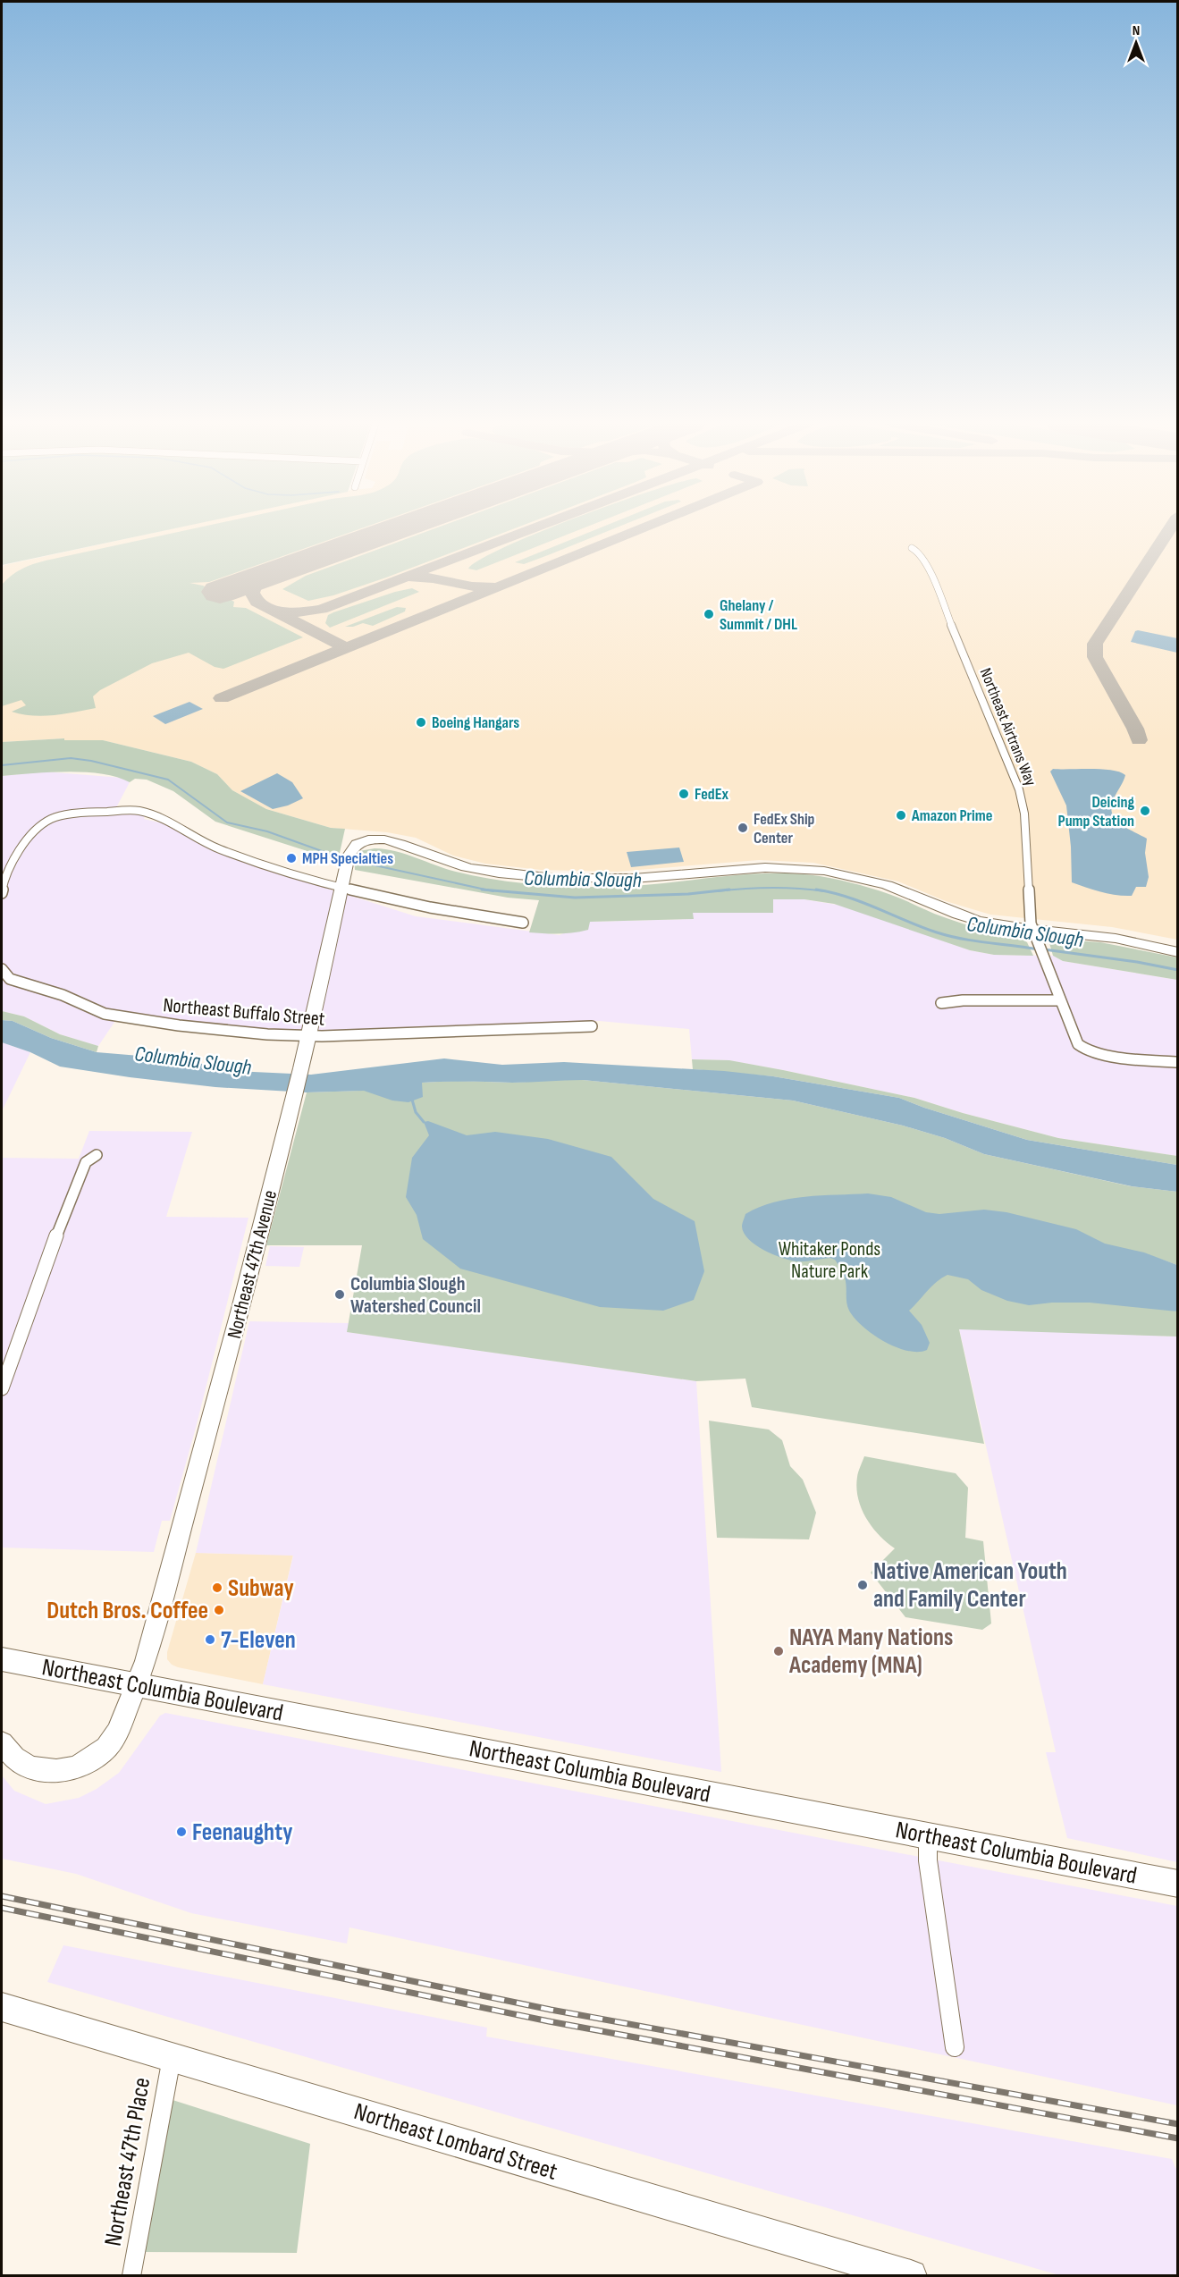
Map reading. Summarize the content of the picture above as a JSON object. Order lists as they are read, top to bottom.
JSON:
{
  "streets": {
    "main road": ["Northeast Columbia Boulevard", "Northeast Lombard Street"],
    "street": [
      "Northeast Airtrans Way",
      "Northeast Buffalo Street",
      "Northeast 47th Avenue",
      "Northeast 47th Place"
    ]
  },
  "crossings": [
    ["Northeast Airtrans Way", "Northeast 47th Avenue"],
    ["Northeast Buffalo Street", "Northeast 47th Avenue"],
    ["Northeast 47th Avenue", "Northeast Columbia Boulevard"],
    ["Northeast Lombard Street", "Northeast 47th Place"]
  ],
  "water": ["Columbia Slough"],
  "parks": ["Whitaker Ponds Nature Park"],
  "places": [
    "Ghelany / Summit / DHL",
    "Boeing Hangars",
    "FedEx",
    "Deicing Pump Station",
    "Amazon Prime",
    "FedEx Ship Center",
    "MPH Specialties",
    "Columbia Slough Watershed Council",
    "Native American Youth and Family Center",
    "Subway",
    "Dutch Bros. Coffee",
    "7-Eleven",
    "NAYA Many Nations Academy (MNA)",
    "Feenaughty"
  ],
  "north": "top"
}
